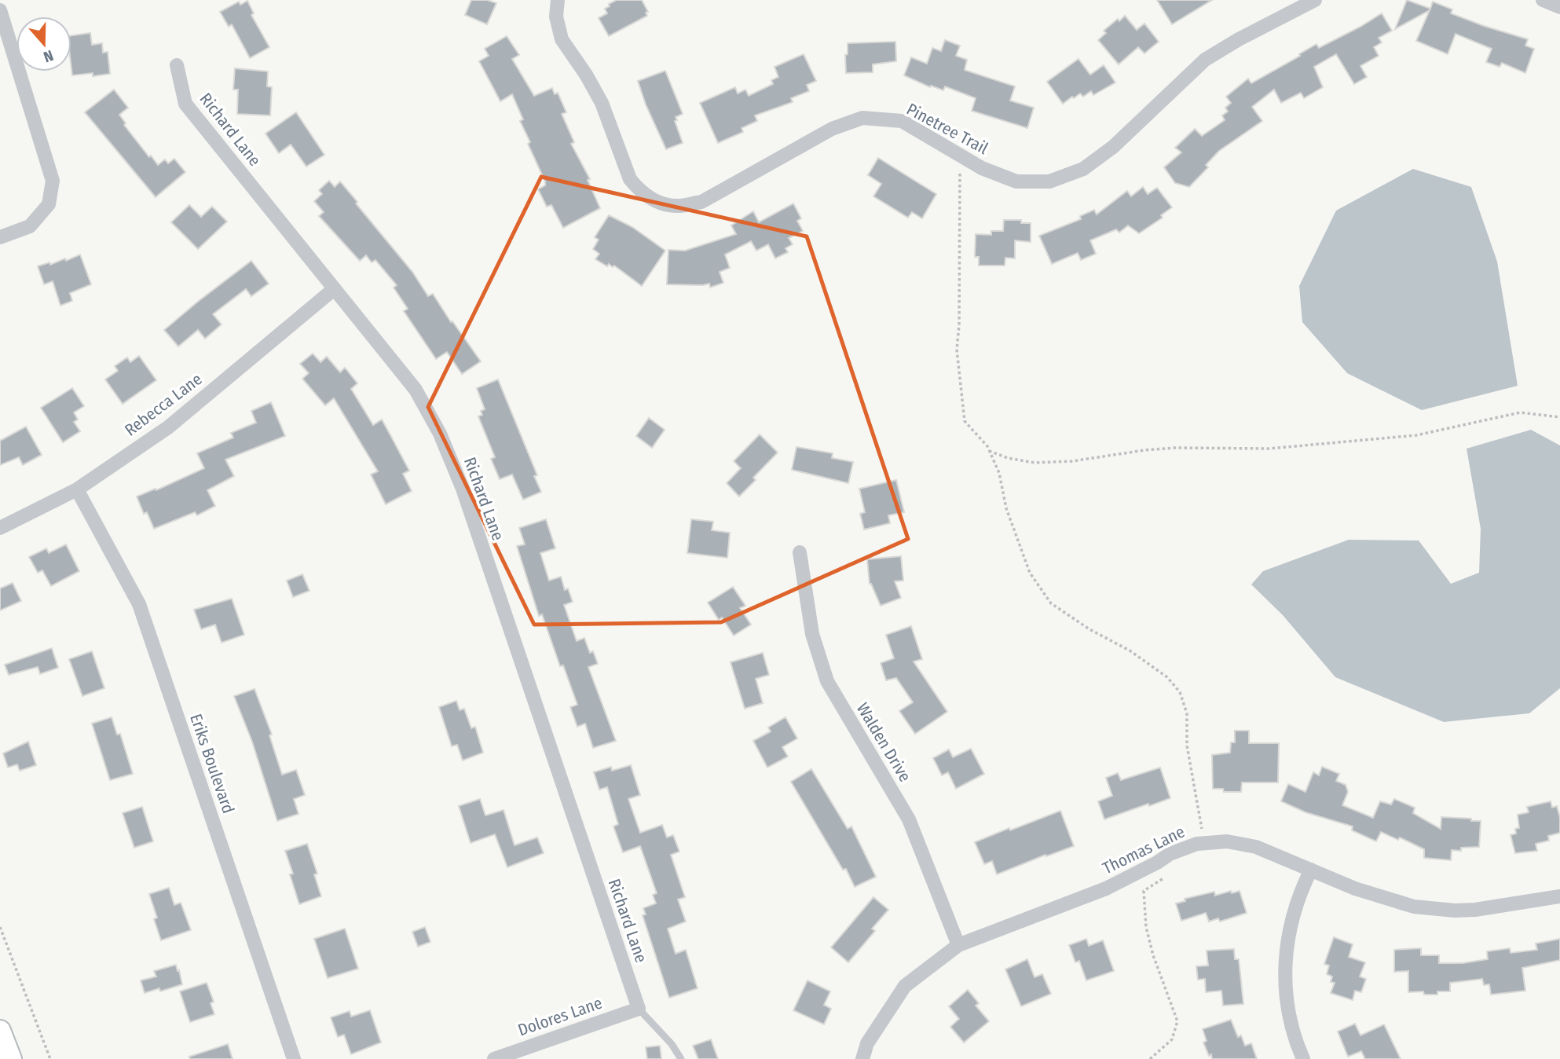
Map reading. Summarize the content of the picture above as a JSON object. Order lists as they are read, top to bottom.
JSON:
{
  "streets": {
    "street": [
      "Pinetree Trail",
      "Richard Lane",
      "Rebecca Lane",
      "Walden Drive",
      "Eriks Boulevard",
      "Thomas Lane",
      "Dolores Lane"
    ]
  },
  "crossings": [
    ["Richard Lane", "Rebecca Lane"],
    ["Richard Lane", "Dolores Lane"],
    ["Rebecca Lane", "Eriks Boulevard"],
    ["Walden Drive", "Thomas Lane"]
  ],
  "north": "bottom"
}
